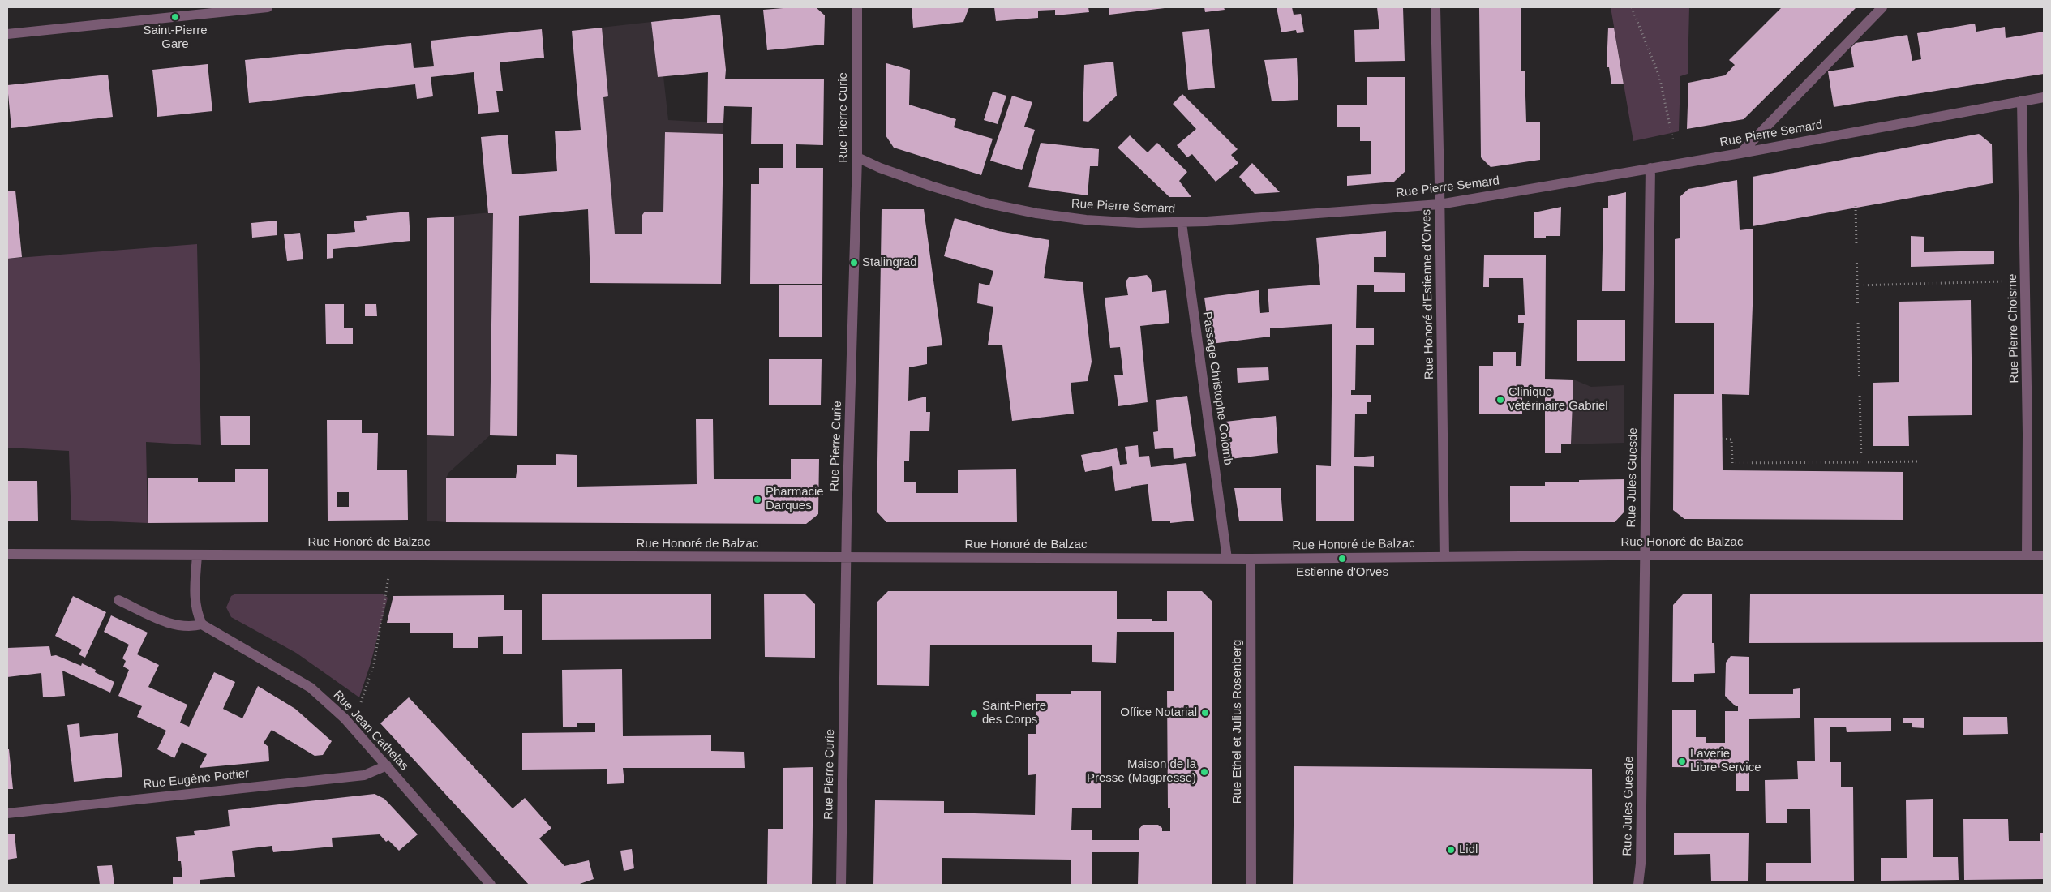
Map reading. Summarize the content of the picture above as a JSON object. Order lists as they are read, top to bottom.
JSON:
{
  "streets": {
    "street": [
      "Rue Pierre Curie",
      "Rue Pierre Semard",
      "Rue Honoré d'Estienne d'Orves",
      "Rue Pierre Choisme",
      "Passage Christophe Colomb",
      "Rue Jules Guesde",
      "Rue Honoré de Balzac",
      "Rue Ethel et Julius Rosenberg",
      "Rue Jean Cathelas",
      "Rue Eugène Pottier"
    ]
  },
  "crossings": [
    ["Rue Pierre Curie", "Rue Pierre Semard"],
    ["Rue Pierre Curie", "Rue Honoré de Balzac"],
    ["Rue Pierre Semard", "Rue Honoré d'Estienne d'Orves"],
    ["Rue Pierre Semard", "Rue Pierre Choisme"],
    ["Rue Pierre Semard", "Passage Christophe Colomb"],
    ["Rue Pierre Semard", "Rue Jules Guesde"],
    ["Rue Honoré d'Estienne d'Orves", "Rue Honoré de Balzac"],
    ["Rue Pierre Choisme", "Rue Honoré de Balzac"],
    ["Passage Christophe Colomb", "Rue Honoré de Balzac"],
    ["Rue Jules Guesde", "Rue Honoré de Balzac"],
    ["Rue Honoré de Balzac", "Rue Ethel et Julius Rosenberg"],
    ["Rue Jean Cathelas", "Rue Eugène Pottier"]
  ],
  "places": [
    "Saint-Pierre Gare",
    "Stalingrad",
    "Clinique vétérinaire Gabriel",
    "Pharmacie Darques",
    "Estienne d'Orves",
    "Office Notarial",
    "Saint-Pierre des Corps",
    "Laverie Libre Service",
    "Maison de la Presse (Magpresse)",
    "Lidl"
  ]
}
